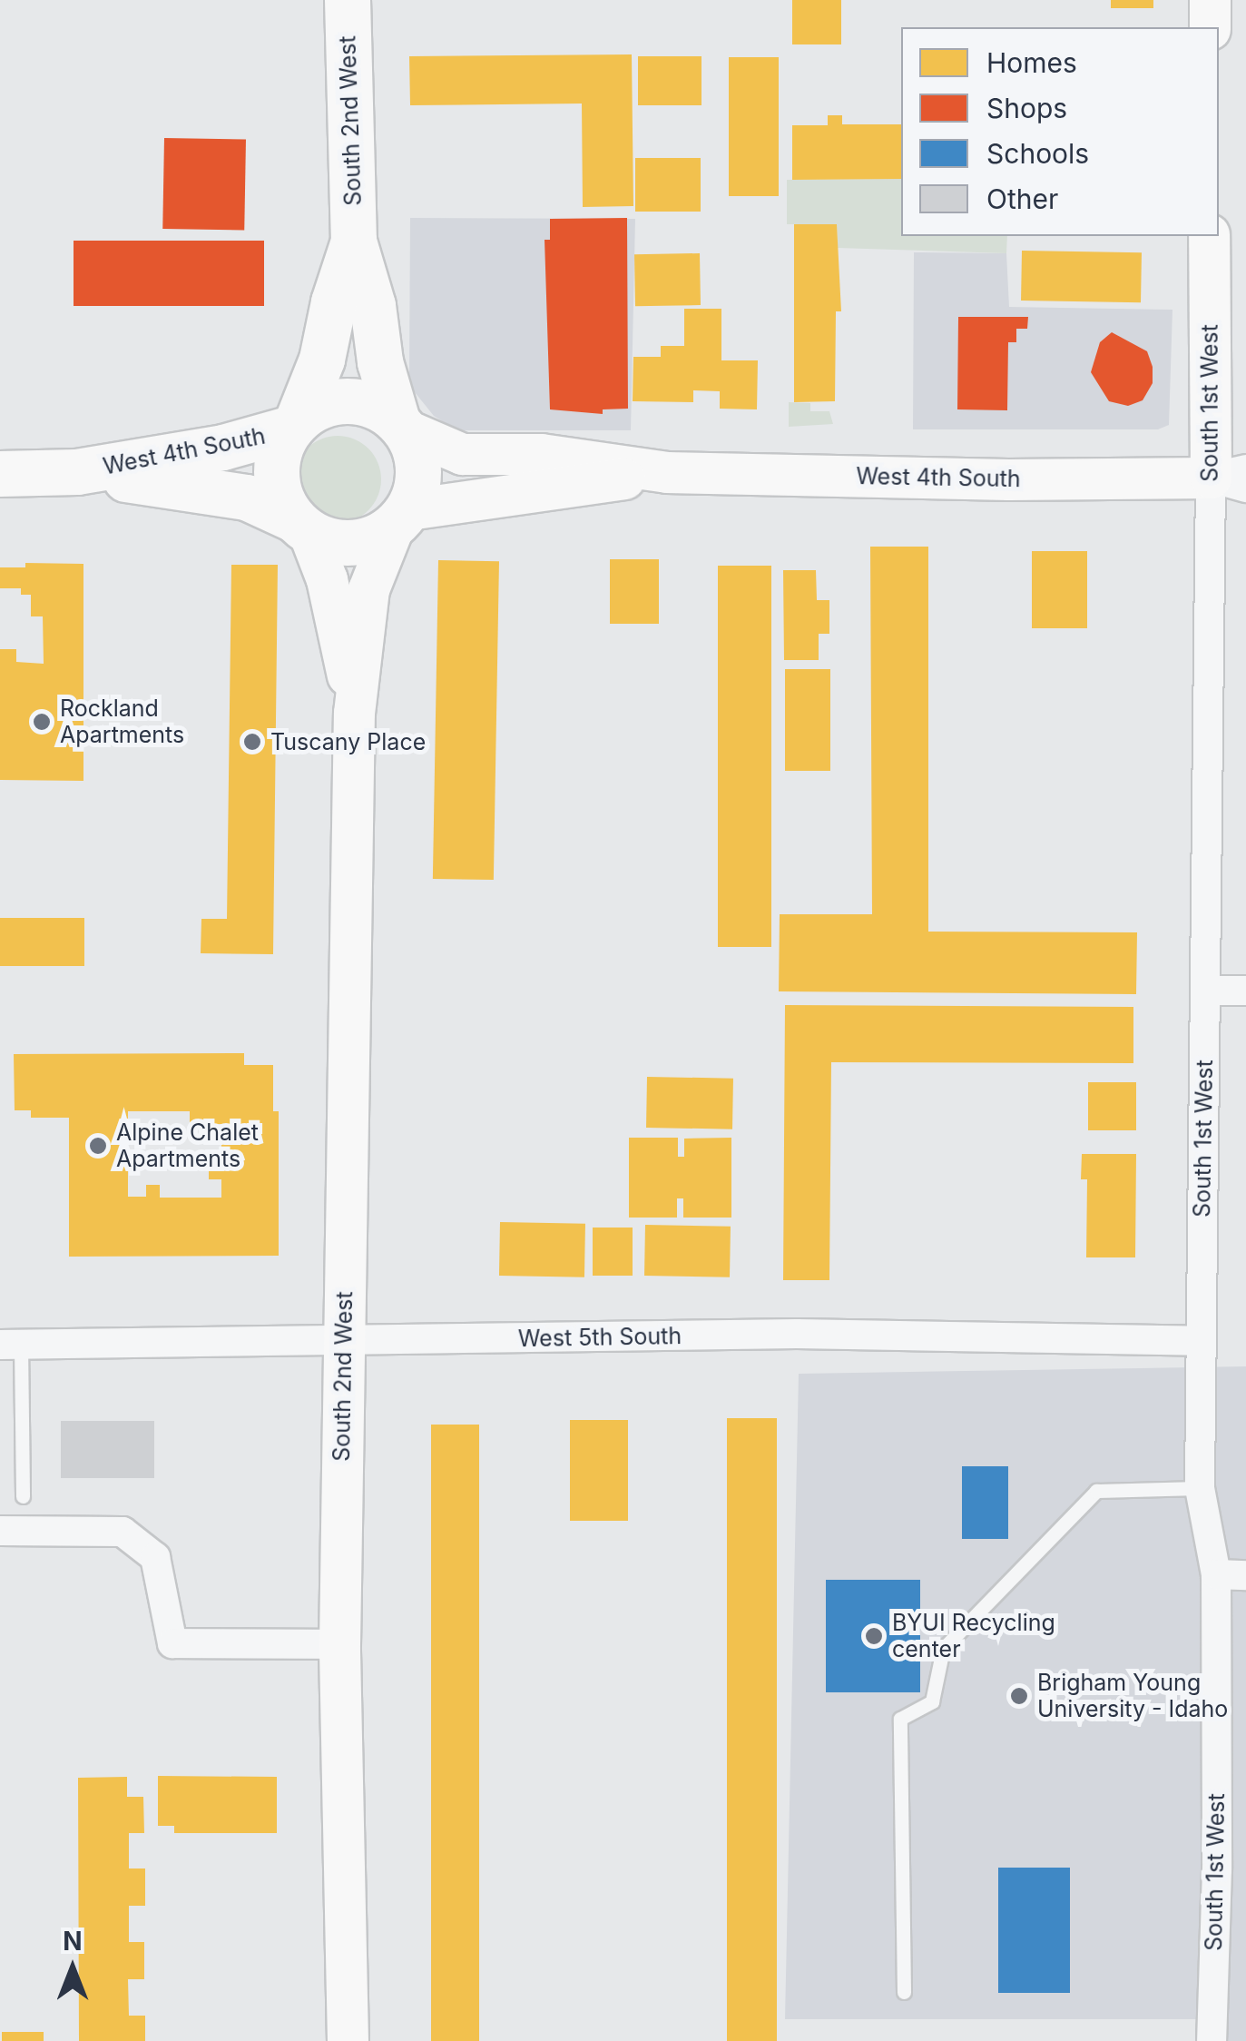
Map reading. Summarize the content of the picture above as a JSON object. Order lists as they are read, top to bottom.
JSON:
{
  "streets": {
    "main road": ["South 2nd West", "South 1st West", "West 4th South"],
    "street": ["West 5th South"]
  },
  "crossings": [
    ["South 2nd West", "West 4th South"],
    ["South 2nd West", "West 5th South"],
    ["South 1st West", "West 4th South"],
    ["South 1st West", "West 5th South"]
  ],
  "places": [
    "Rockland Apartments",
    "Tuscany Place",
    "Alpine Chalet Apartments",
    "BYUI Recycling center",
    "Brigham Young University - Idaho"
  ],
  "legend": [
    "Homes",
    "Shops",
    "Schools",
    "Other"
  ],
  "north": "top"
}
